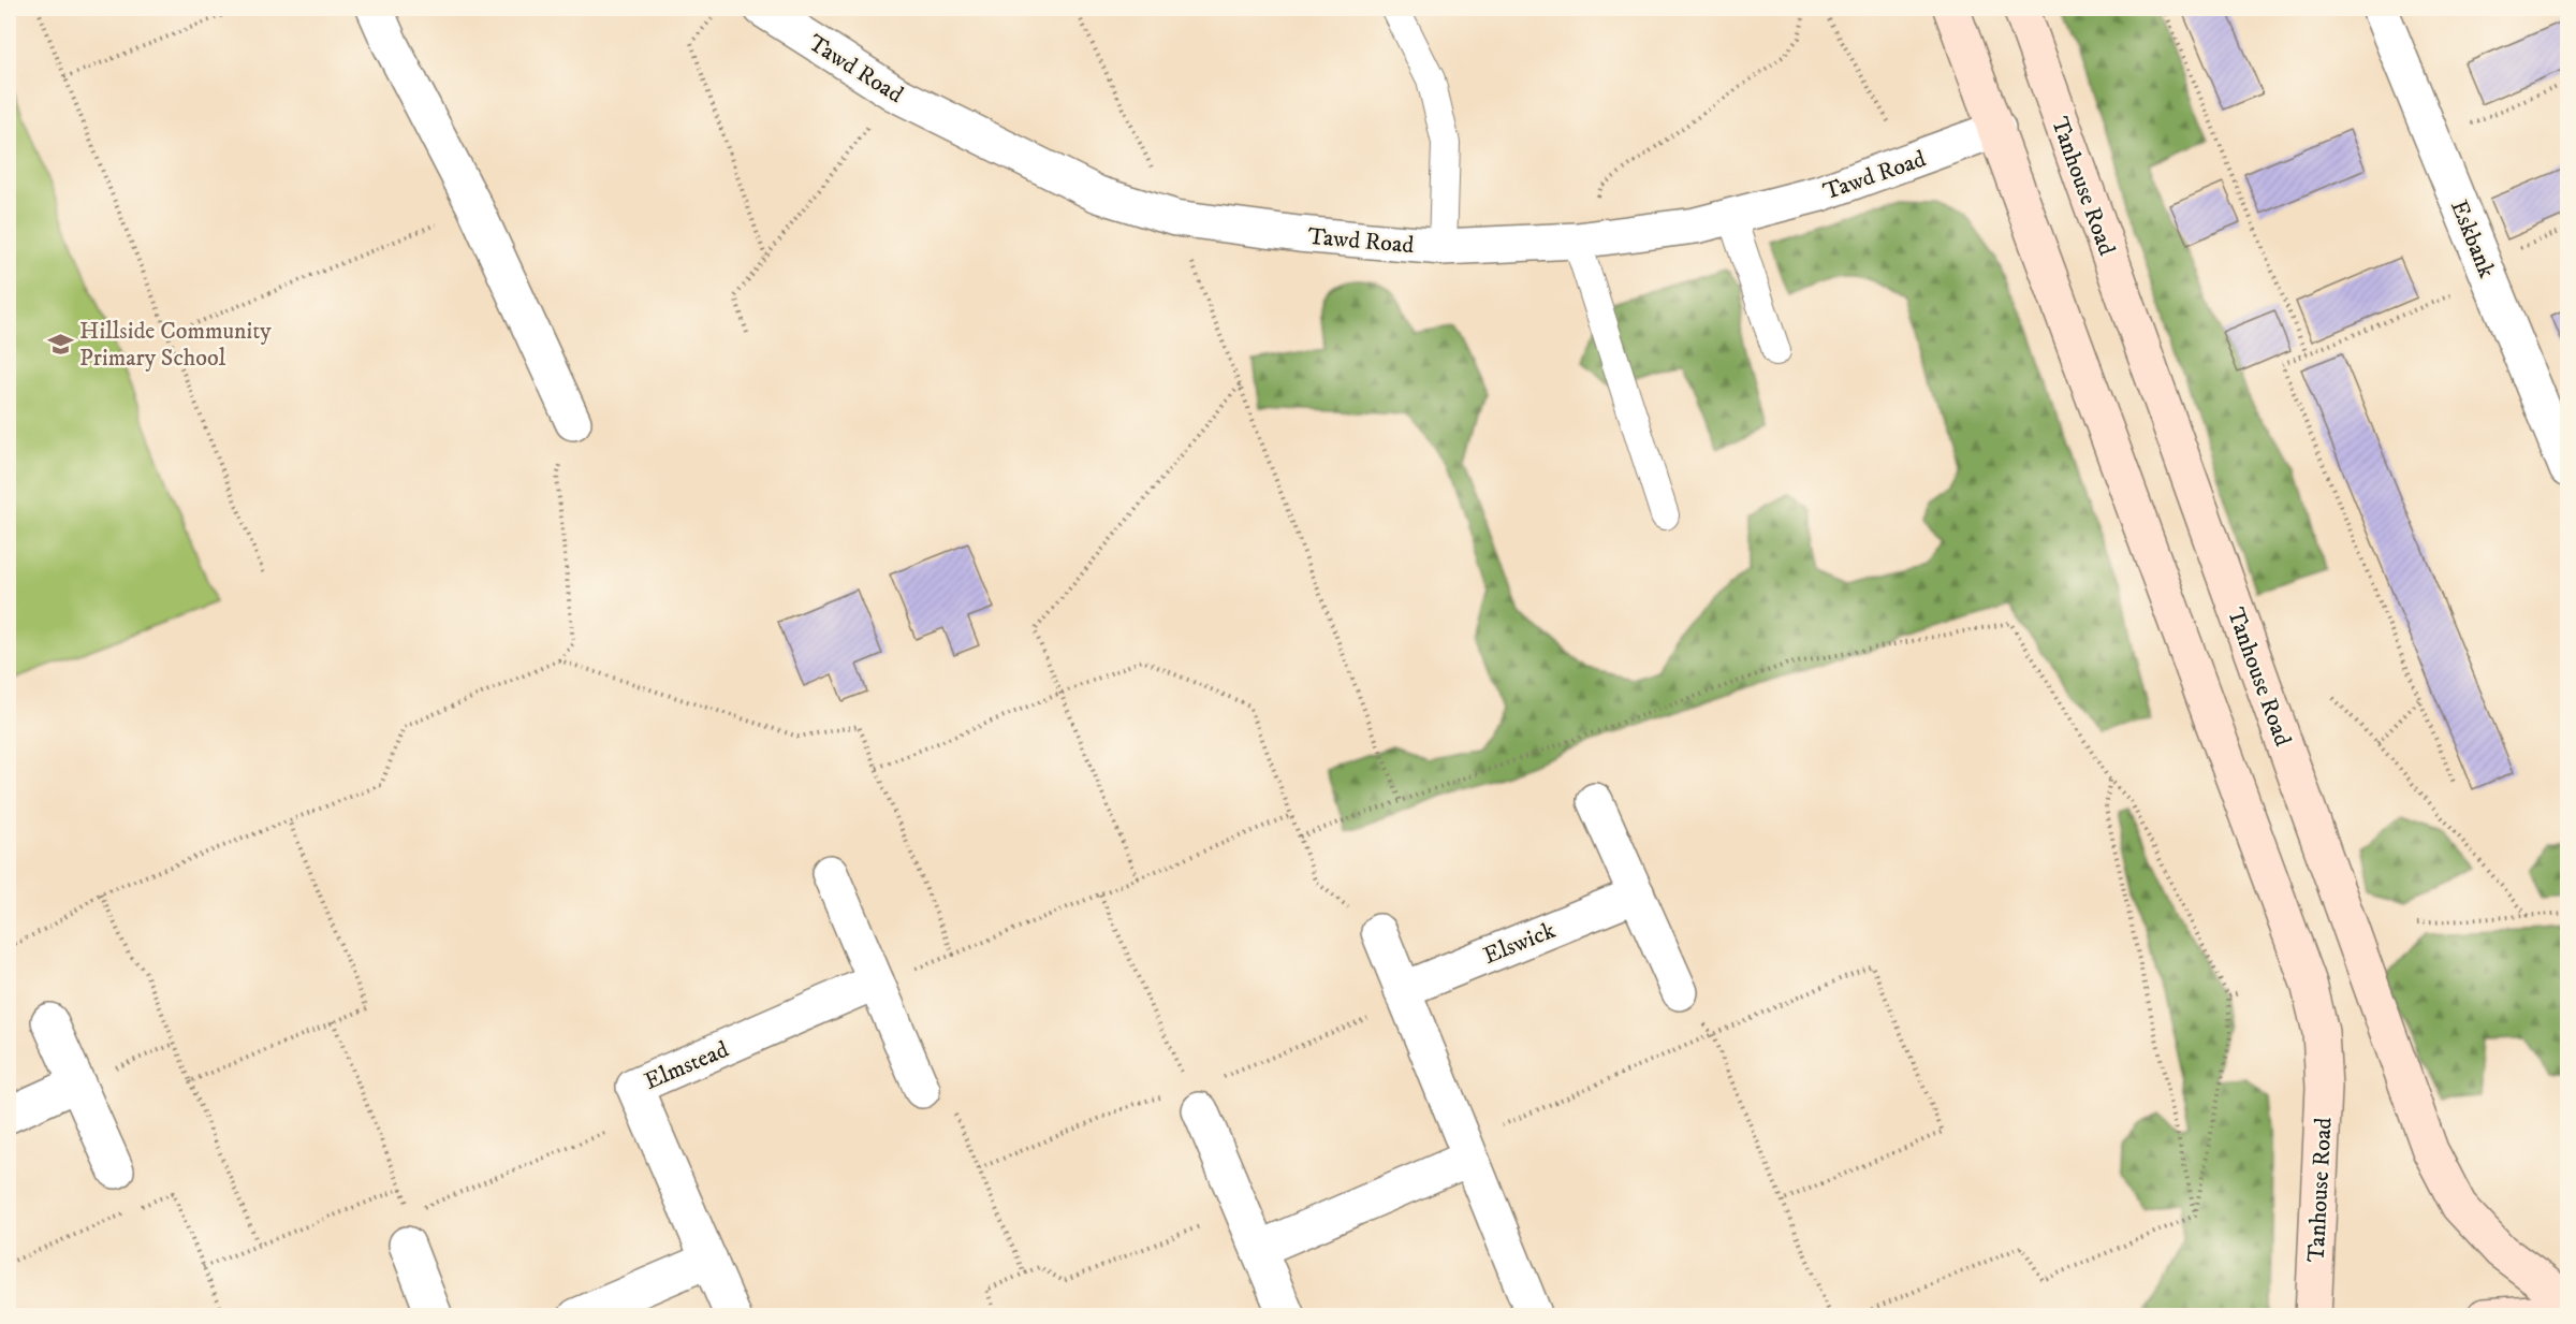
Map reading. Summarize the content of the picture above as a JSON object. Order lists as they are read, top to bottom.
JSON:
{
  "streets": {
    "street": [
      "Tawd Road",
      "Tanhouse Road",
      "Eskbank",
      "Elswick",
      "Elmstead"
    ]
  },
  "crossings": [
    ["Tawd Road", "Tanhouse Road"]
  ],
  "places": {
    "school or university": ["Hillside Community Primary School"]
  }
}
